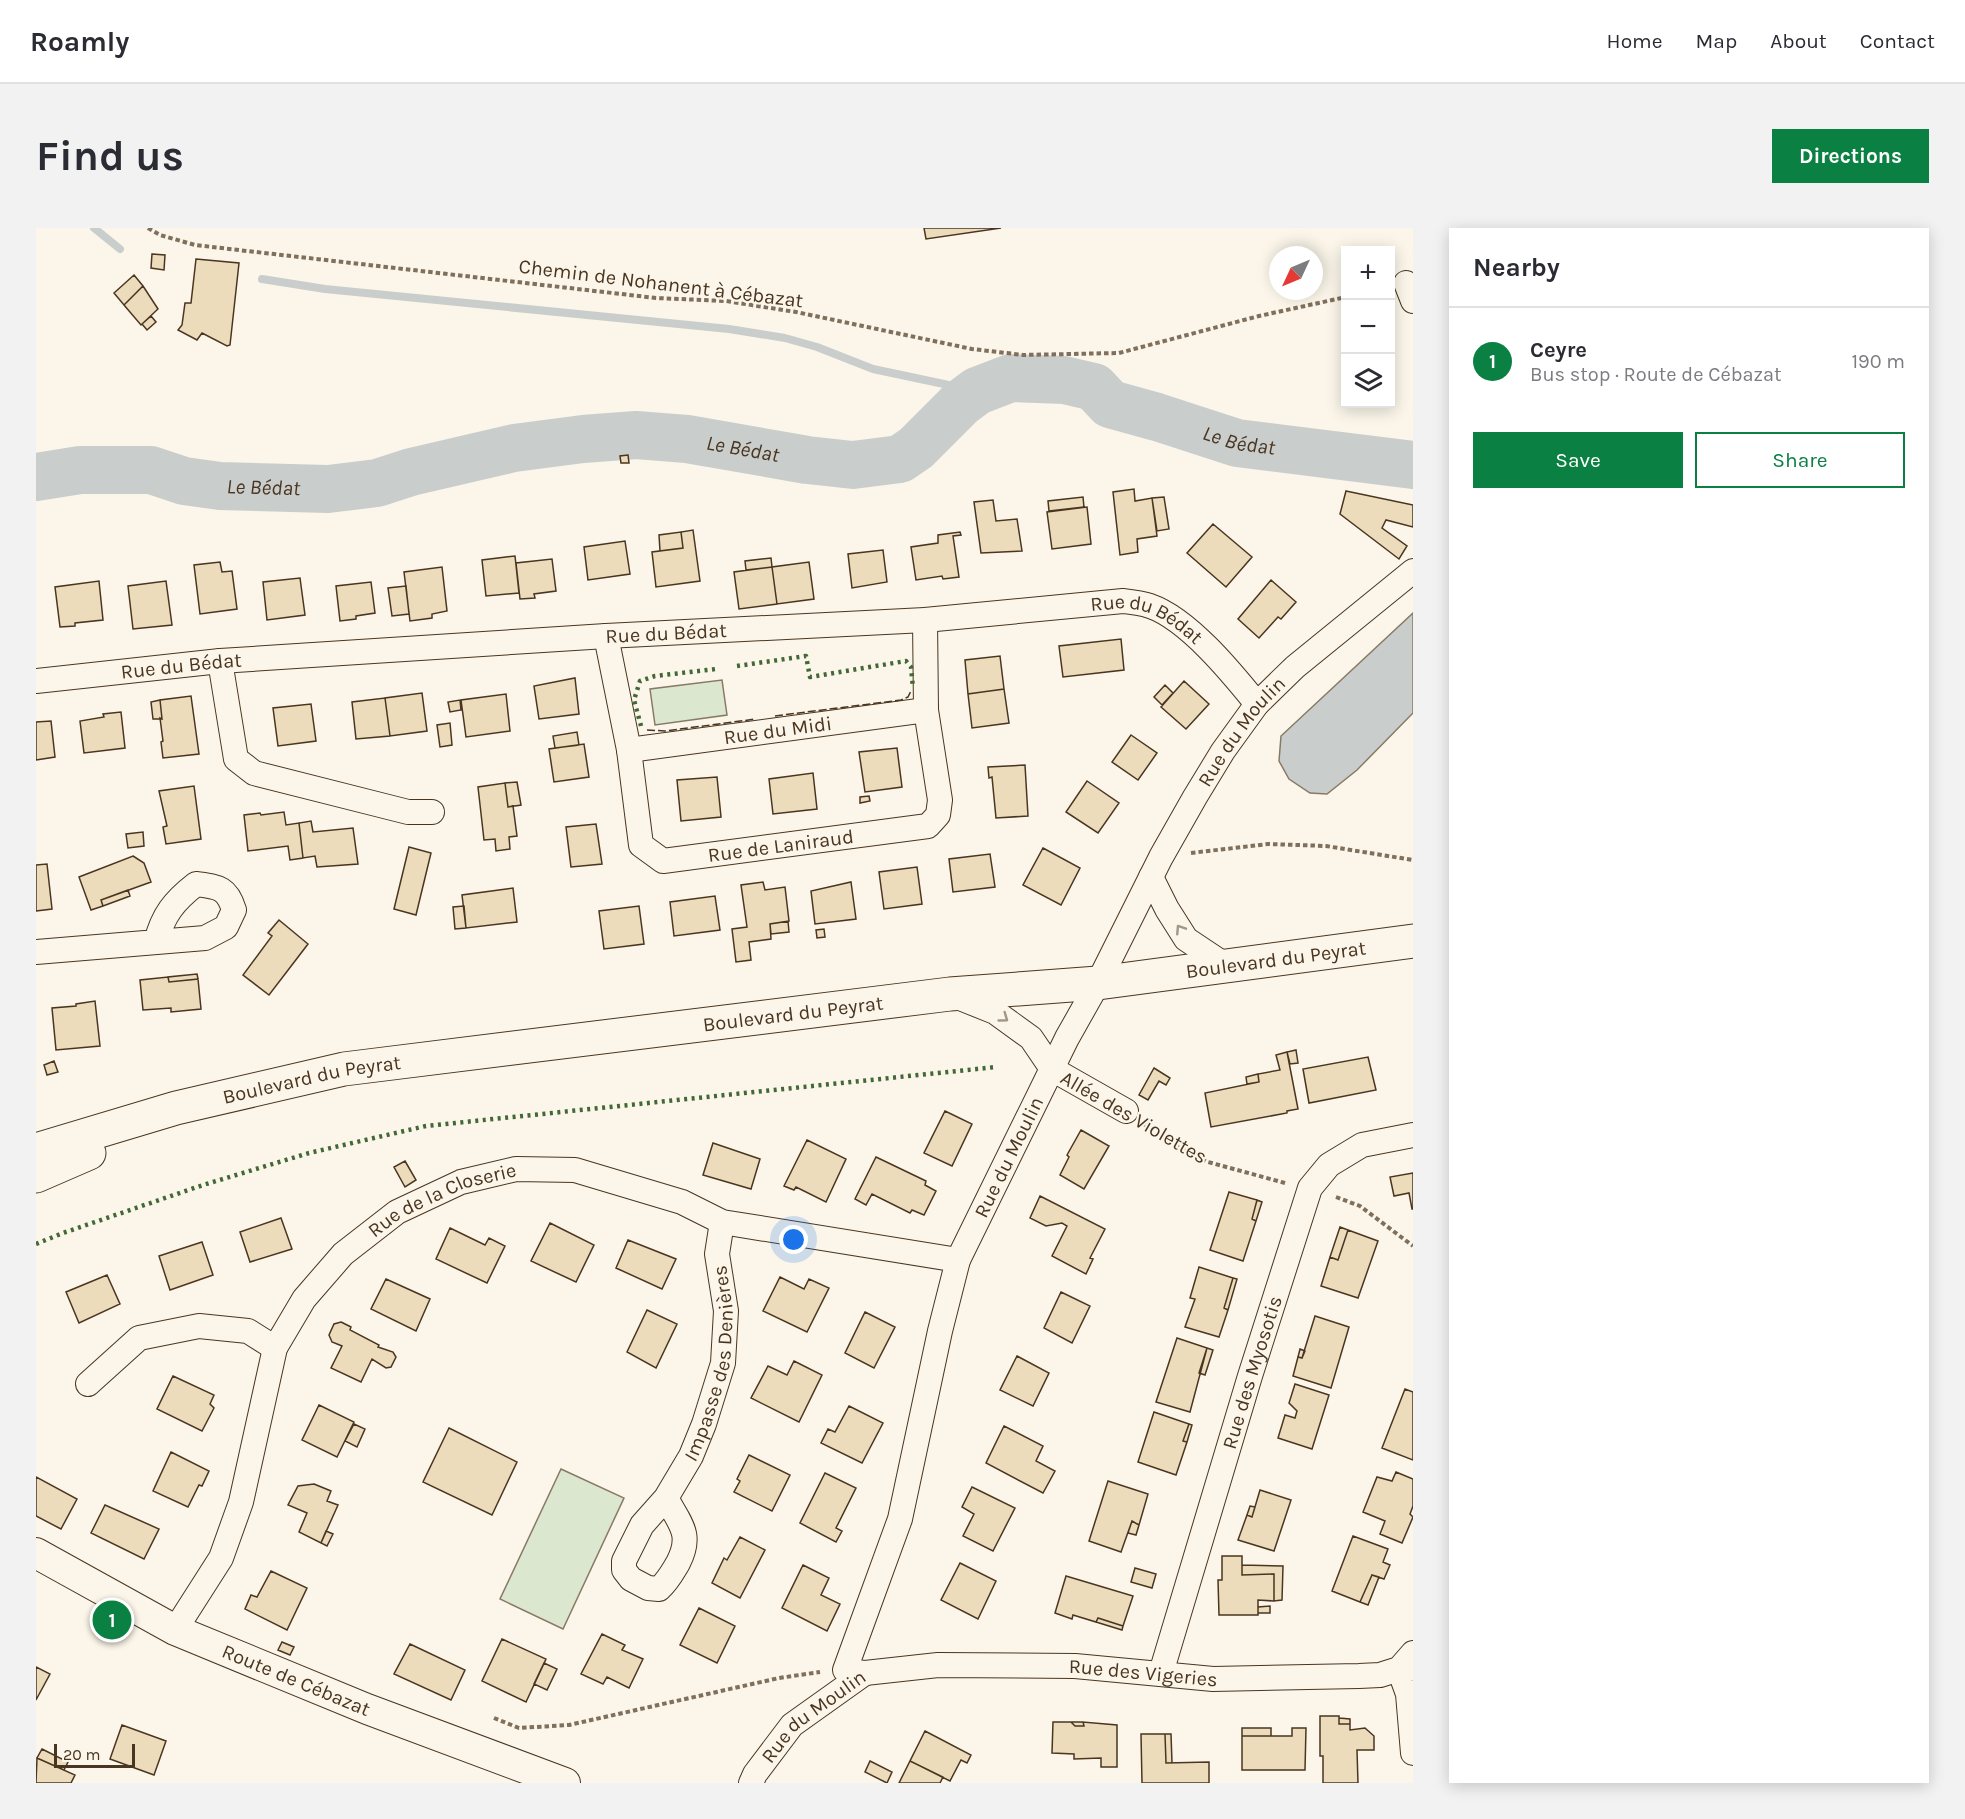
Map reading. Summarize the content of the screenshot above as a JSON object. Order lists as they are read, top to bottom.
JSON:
{
  "streets": {
    "main road": ["Boulevard du Peyrat"],
    "street": [
      "Rue du Bédat",
      "Rue du Midi",
      "Rue du Moulin",
      "Rue de Laniraud",
      "Allée des Violettes",
      "Rue de la Closerie",
      "Impasse des Denières",
      "Rue des Myosotis",
      "Rue des Vigeries",
      "Route de Cébazat"
    ],
    "path": ["Chemin de Nohanent à Cébazat"]
  },
  "crossings": [
    ["Rue du Bédat", "Rue du Moulin"],
    ["Rue du Bédat", "Rue de Laniraud"],
    ["Rue du Midi", "Rue de Laniraud"],
    ["Rue du Moulin", "Boulevard du Peyrat"],
    ["Rue du Moulin", "Allée des Violettes"],
    ["Rue du Moulin", "Rue de la Closerie"],
    ["Rue du Moulin", "Rue des Vigeries"],
    ["Allée des Violettes", "Rue des Myosotis"],
    ["Rue de la Closerie", "Impasse des Denières"],
    ["Rue de la Closerie", "Route de Cébazat"],
    ["Rue des Myosotis", "Rue des Vigeries"]
  ],
  "water": ["Le Bédat"],
  "scale_bar": "20 m",
  "north": "bottom left",
  "page": {
    "header": "Roamly",
    "nav": [
      "Home",
      "Map",
      "About",
      "Contact"
    ],
    "buttons": [
      "Directions",
      ["Save", "Share"]
    ],
    "title": "Find us",
    "heading": "Nearby",
    "map_buttons": ["+", "−"],
    "list": [
      {
        "mark": "1",
        "name": "Ceyre",
        "note": "Bus stop · Route de Cébazat",
        "value": "190 m"
      }
    ],
    "pins": "1",
    "scale": "20 m"
  }
}
